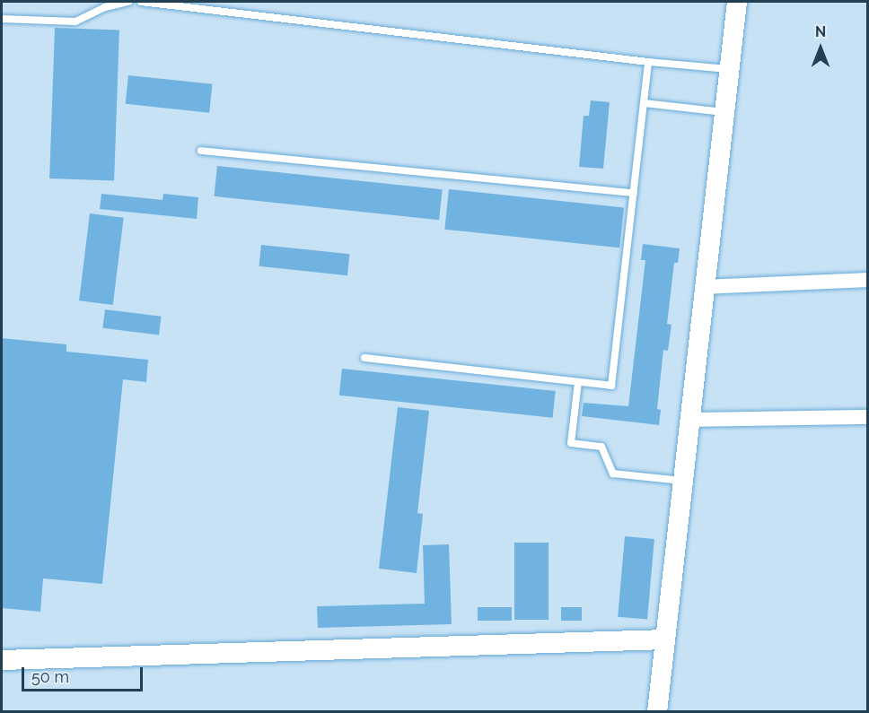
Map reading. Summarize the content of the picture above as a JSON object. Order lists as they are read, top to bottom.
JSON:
{
  "scale_bar": "50 m",
  "north": "top"
}
